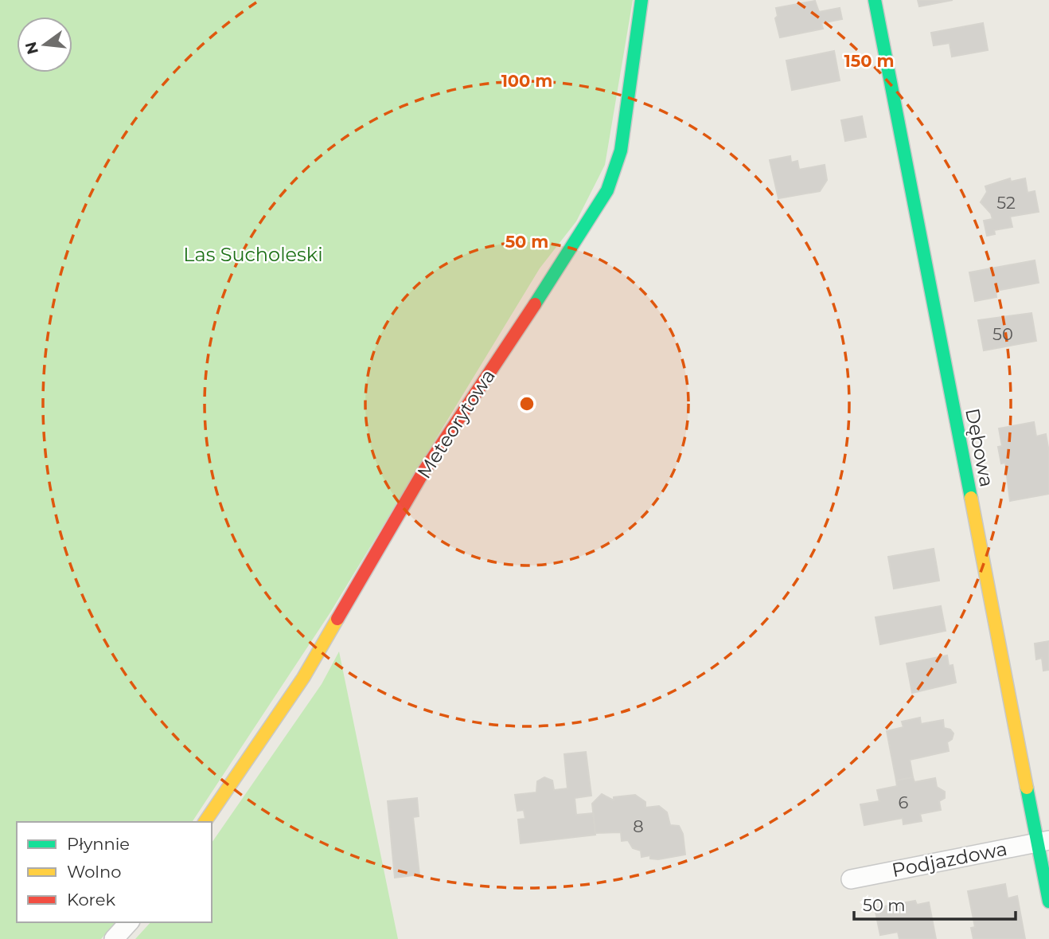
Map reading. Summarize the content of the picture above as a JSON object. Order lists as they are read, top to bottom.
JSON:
{
  "streets": {
    "street": ["Meteorytowa", "Dębowa", "Podjazdowa"]
  },
  "crossings": [
    ["Dębowa", "Podjazdowa"]
  ],
  "parks": ["Las Sucholeski"],
  "house_numbers": [
    "52",
    "50",
    "6",
    "8"
  ],
  "legend": ["Płynnie", "Wolno", "Korek"],
  "scale_bar": "50 m",
  "north": "left",
  "rings": ["150 m", "100 m", "50 m"]
}
